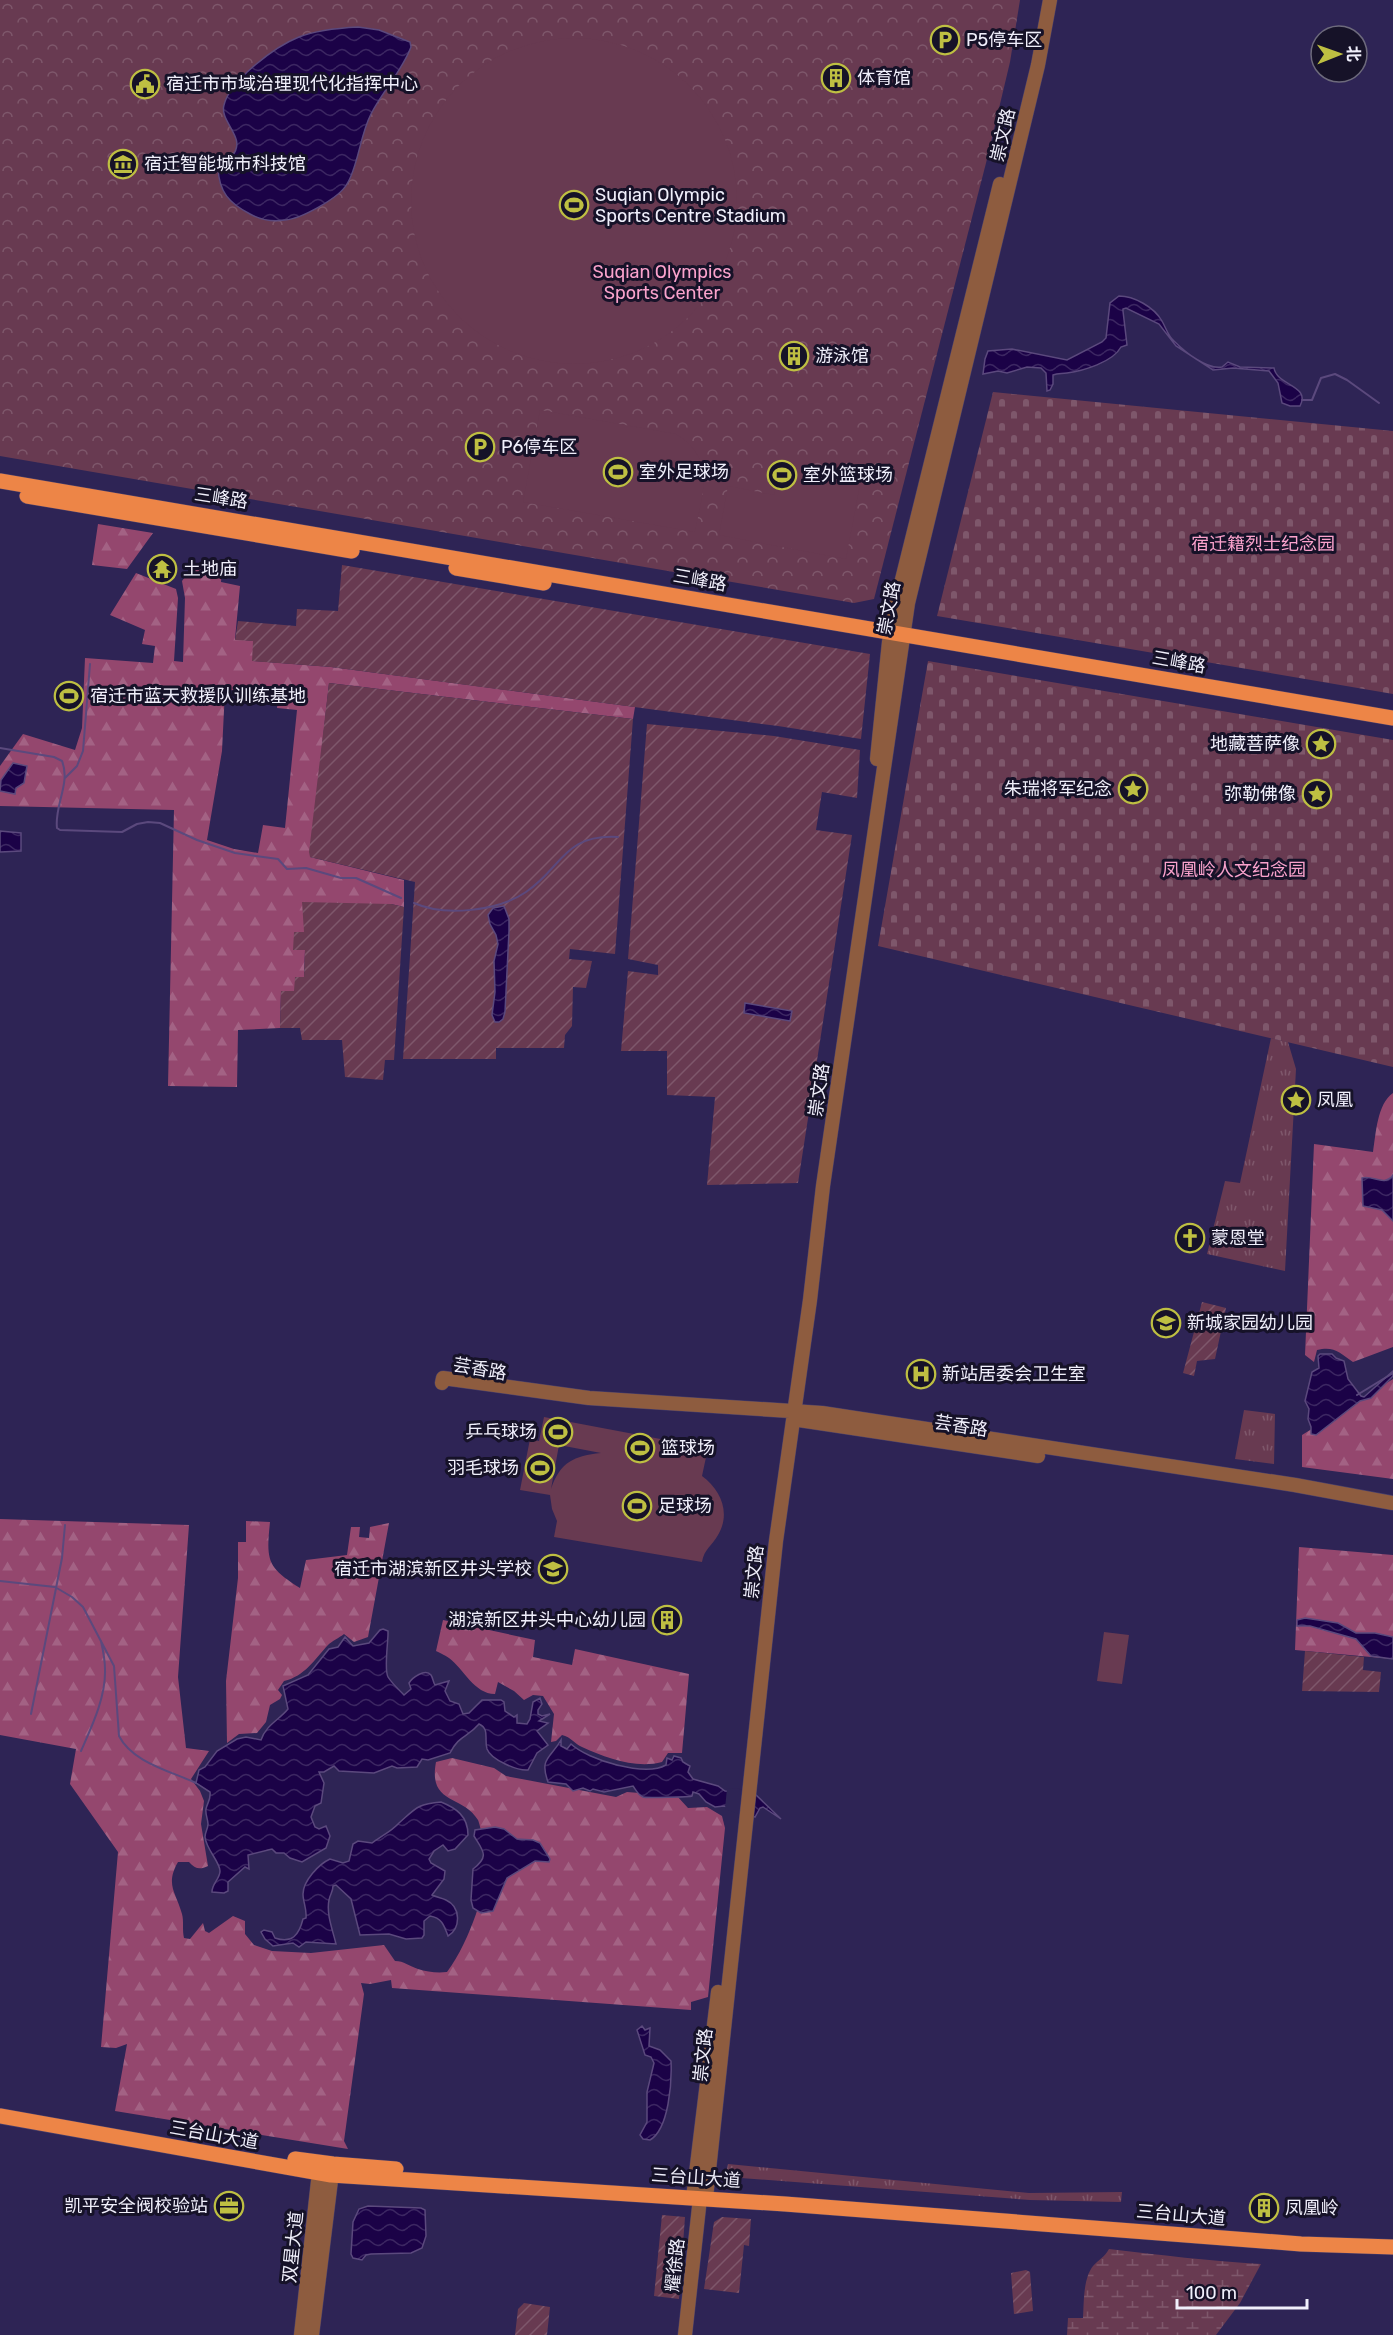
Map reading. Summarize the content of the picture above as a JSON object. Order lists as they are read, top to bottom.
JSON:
{
  "streets": {
    "main road": ["三峰路", "三台山大道"],
    "street": [
      "崇文路",
      "芸香路",
      "双星大道",
      "耀徐路"
    ]
  },
  "crossings": [
    ["崇文路", "三峰路"],
    ["崇文路", "芸香路"],
    ["崇文路", "三台山大道"],
    ["崇文路", "耀徐路"],
    ["三台山大道", "双星大道"],
    ["三台山大道", "耀徐路"]
  ],
  "parks": ["Suqian Olympics Sports Center", "宿迁籍烈士纪念园", "凤凰岭人文纪念园"],
  "places": {
    "parking": ["P5停车区", "P6停车区"],
    "building": [
      "体育馆",
      "游泳馆",
      "湖滨新区井头中心幼儿园",
      "凤凰岭"
    ],
    "public building": ["宿迁市市域治理现代化指挥中心"],
    "museum": ["宿迁智能城市科技馆"],
    "sports": [
      "Suqian Olympic Sports Centre Stadium",
      "室外足球场",
      "室外篮球场",
      "宿迁市蓝天救援队训练基地",
      "乒乓球场",
      "篮球场",
      "羽毛球场",
      "足球场"
    ],
    "temple": ["土地庙"],
    "place": [
      "地藏菩萨像",
      "朱瑞将军纪念",
      "弥勒佛像",
      "凤凰"
    ],
    "church": ["蒙恩堂"],
    "school or university": ["新城家园幼儿园", "宿迁市湖滨新区井头学校"],
    "hospital": ["新站居委会卫生室"],
    "office": ["凯平安全阀校验站"]
  },
  "scale_bar": "100 m",
  "north": "right"
}
